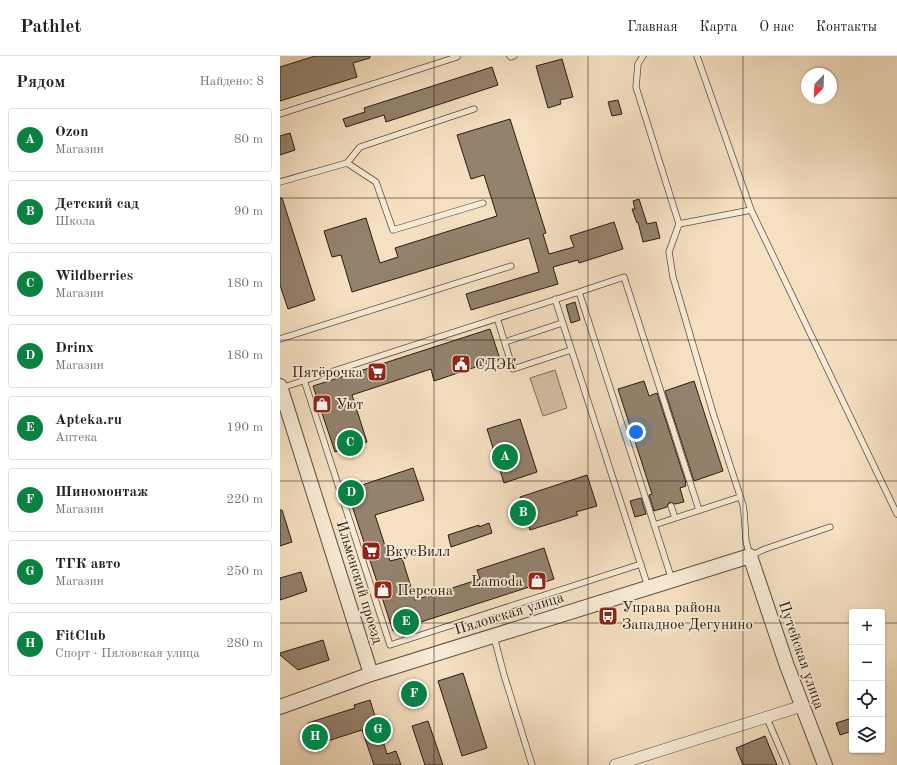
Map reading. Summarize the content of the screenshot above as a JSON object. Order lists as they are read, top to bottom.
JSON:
{
  "streets": {
    "street": ["Ильменский проезд", "Пяловская улица", "Путейская улица"]
  },
  "crossings": [
    ["Ильменский проезд", "Пяловская улица"],
    ["Пяловская улица", "Путейская улица"]
  ],
  "places": {
    "public building": ["СДЭК"],
    "supermarket": ["Пятёрочка", "ВкусВилл"],
    "shop": ["Уют", "Lamoda", "Персона"],
    "bus stop": ["Управа района Западное Дегунино"]
  },
  "north": "bottom left",
  "page": {
    "header": "Pathlet",
    "nav": [
      "Главная",
      "Карта",
      "О нас",
      "Контакты"
    ],
    "heading": ["Рядом", "Найдено: 8"],
    "list": [
      {
        "mark": "A",
        "name": "Ozon",
        "note": "Магазин",
        "value": "80 m"
      },
      {
        "mark": "B",
        "name": "Детский сад",
        "note": "Школа",
        "value": "90 m"
      },
      {
        "mark": "C",
        "name": "Wildberries",
        "note": "Магазин",
        "value": "180 m"
      },
      {
        "mark": "D",
        "name": "Drinx",
        "note": "Магазин",
        "value": "180 m"
      },
      {
        "mark": "E",
        "name": "Apteka.ru",
        "note": "Аптека",
        "value": "190 m"
      },
      {
        "mark": "F",
        "name": "Шиномонтаж",
        "note": "Магазин",
        "value": "220 m"
      },
      {
        "mark": "G",
        "name": "ТГК авто",
        "note": "Магазин",
        "value": "250 m"
      },
      {
        "mark": "H",
        "name": "FitClub",
        "note": "Спорт · Пяловская улица",
        "value": "280 m"
      }
    ],
    "pins": [
      "C",
      "A",
      "D",
      "B",
      "E",
      "F",
      "G",
      "H"
    ],
    "map_buttons": ["+", "−"]
  }
}
